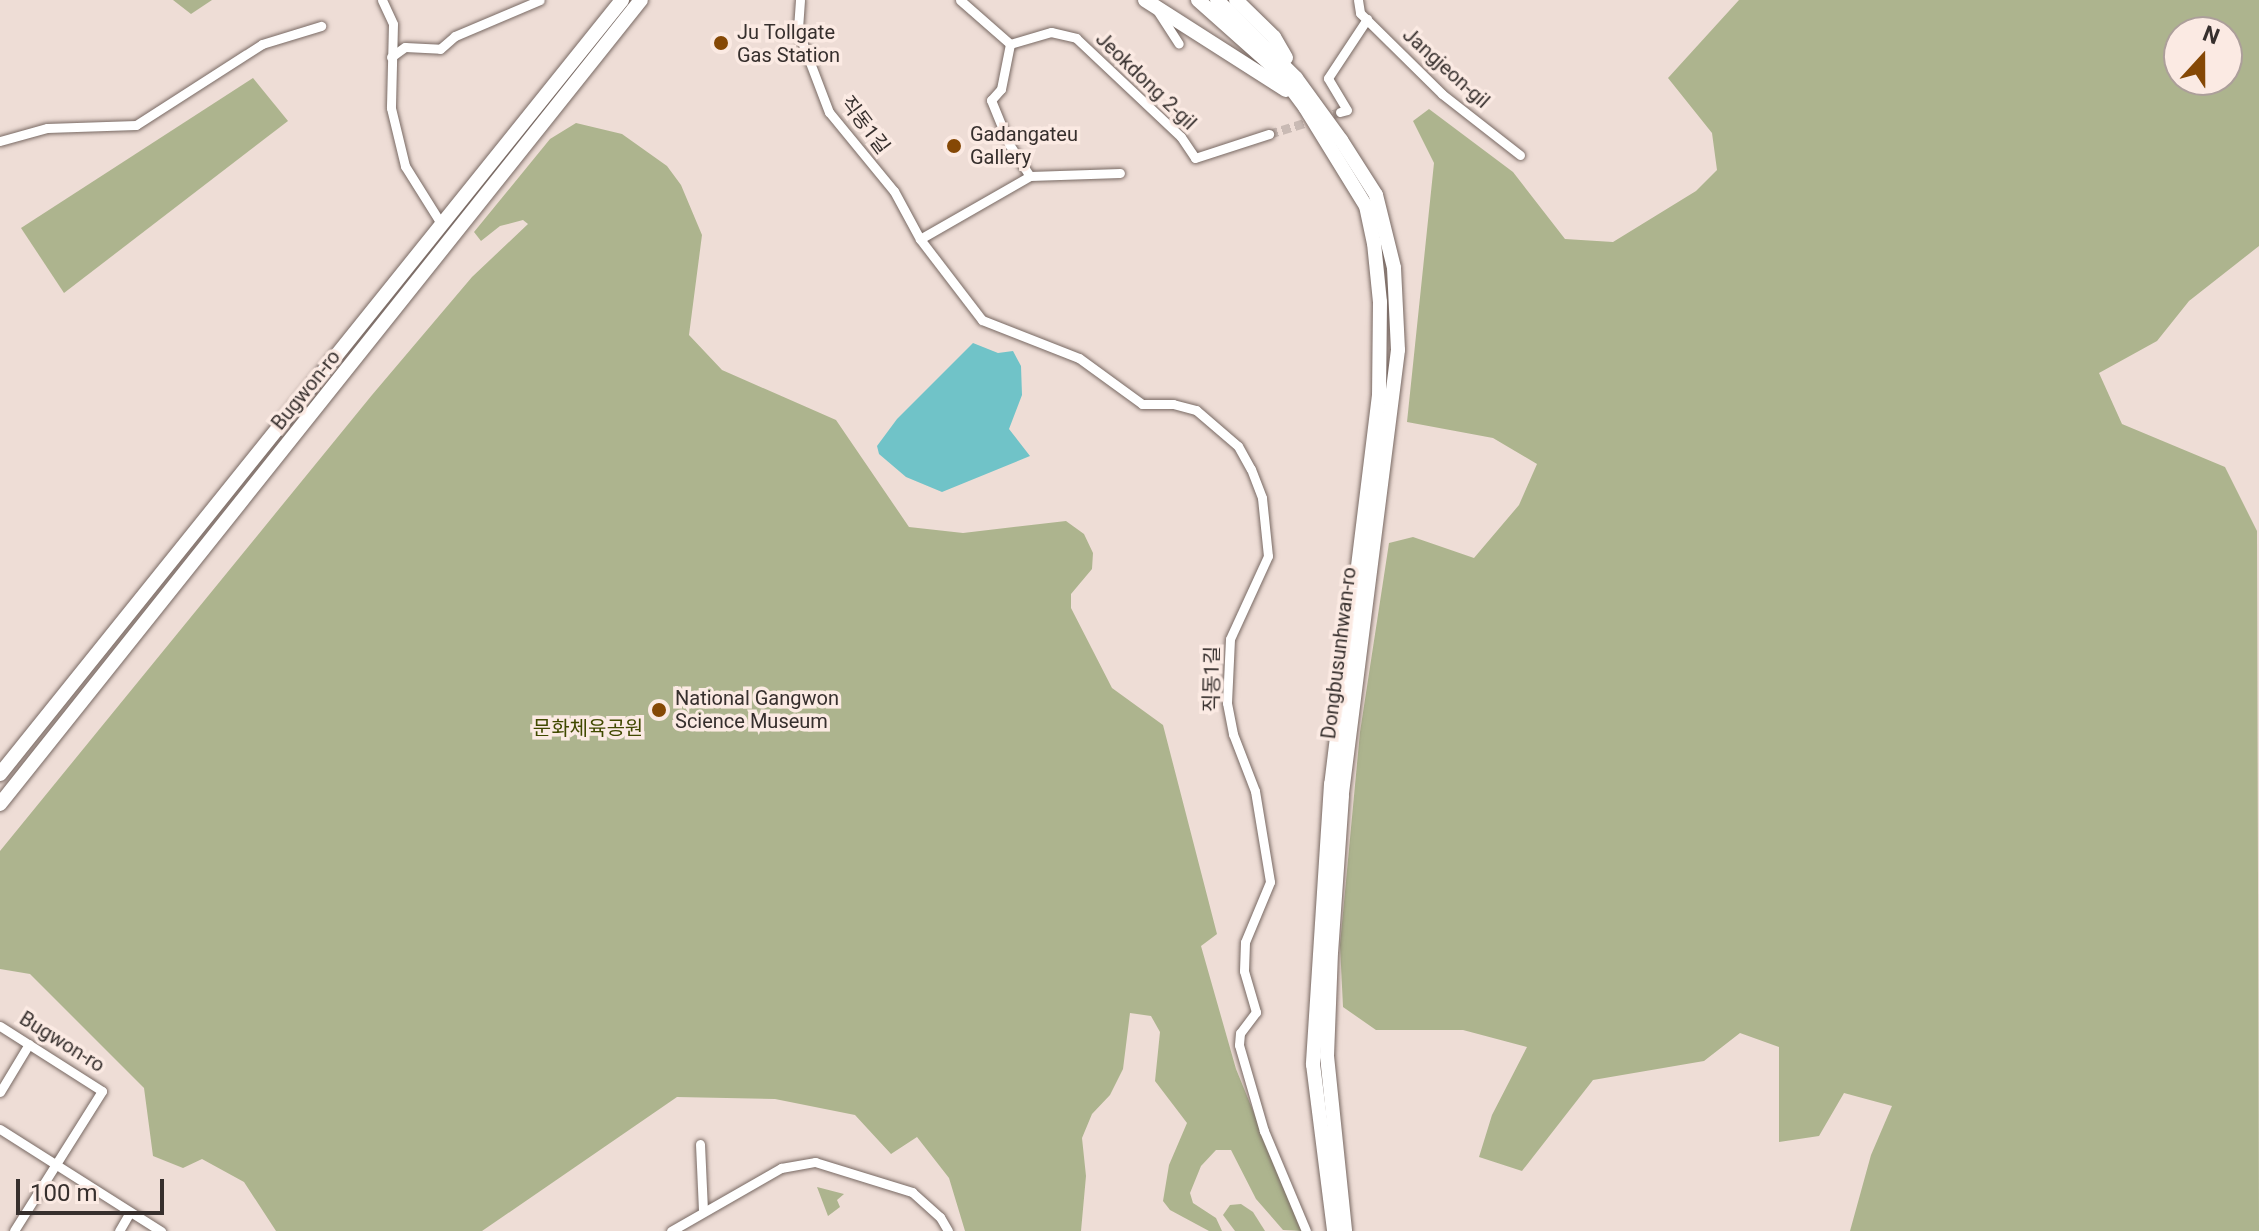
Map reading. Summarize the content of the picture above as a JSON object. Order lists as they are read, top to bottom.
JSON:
{
  "streets": {
    "street": [
      "Jangjeon-gil",
      "Jeokdong 2-gil",
      "직동1길",
      "Bugwon-ro",
      "Dongbusunhwan-ro"
    ]
  },
  "parks": ["문화체육공원"],
  "places": ["Ju Tollgate Gas Station", "Gadangateu Gallery", "National Gangwon Science Museum"],
  "scale_bar": "100 m",
  "north": "top"
}
